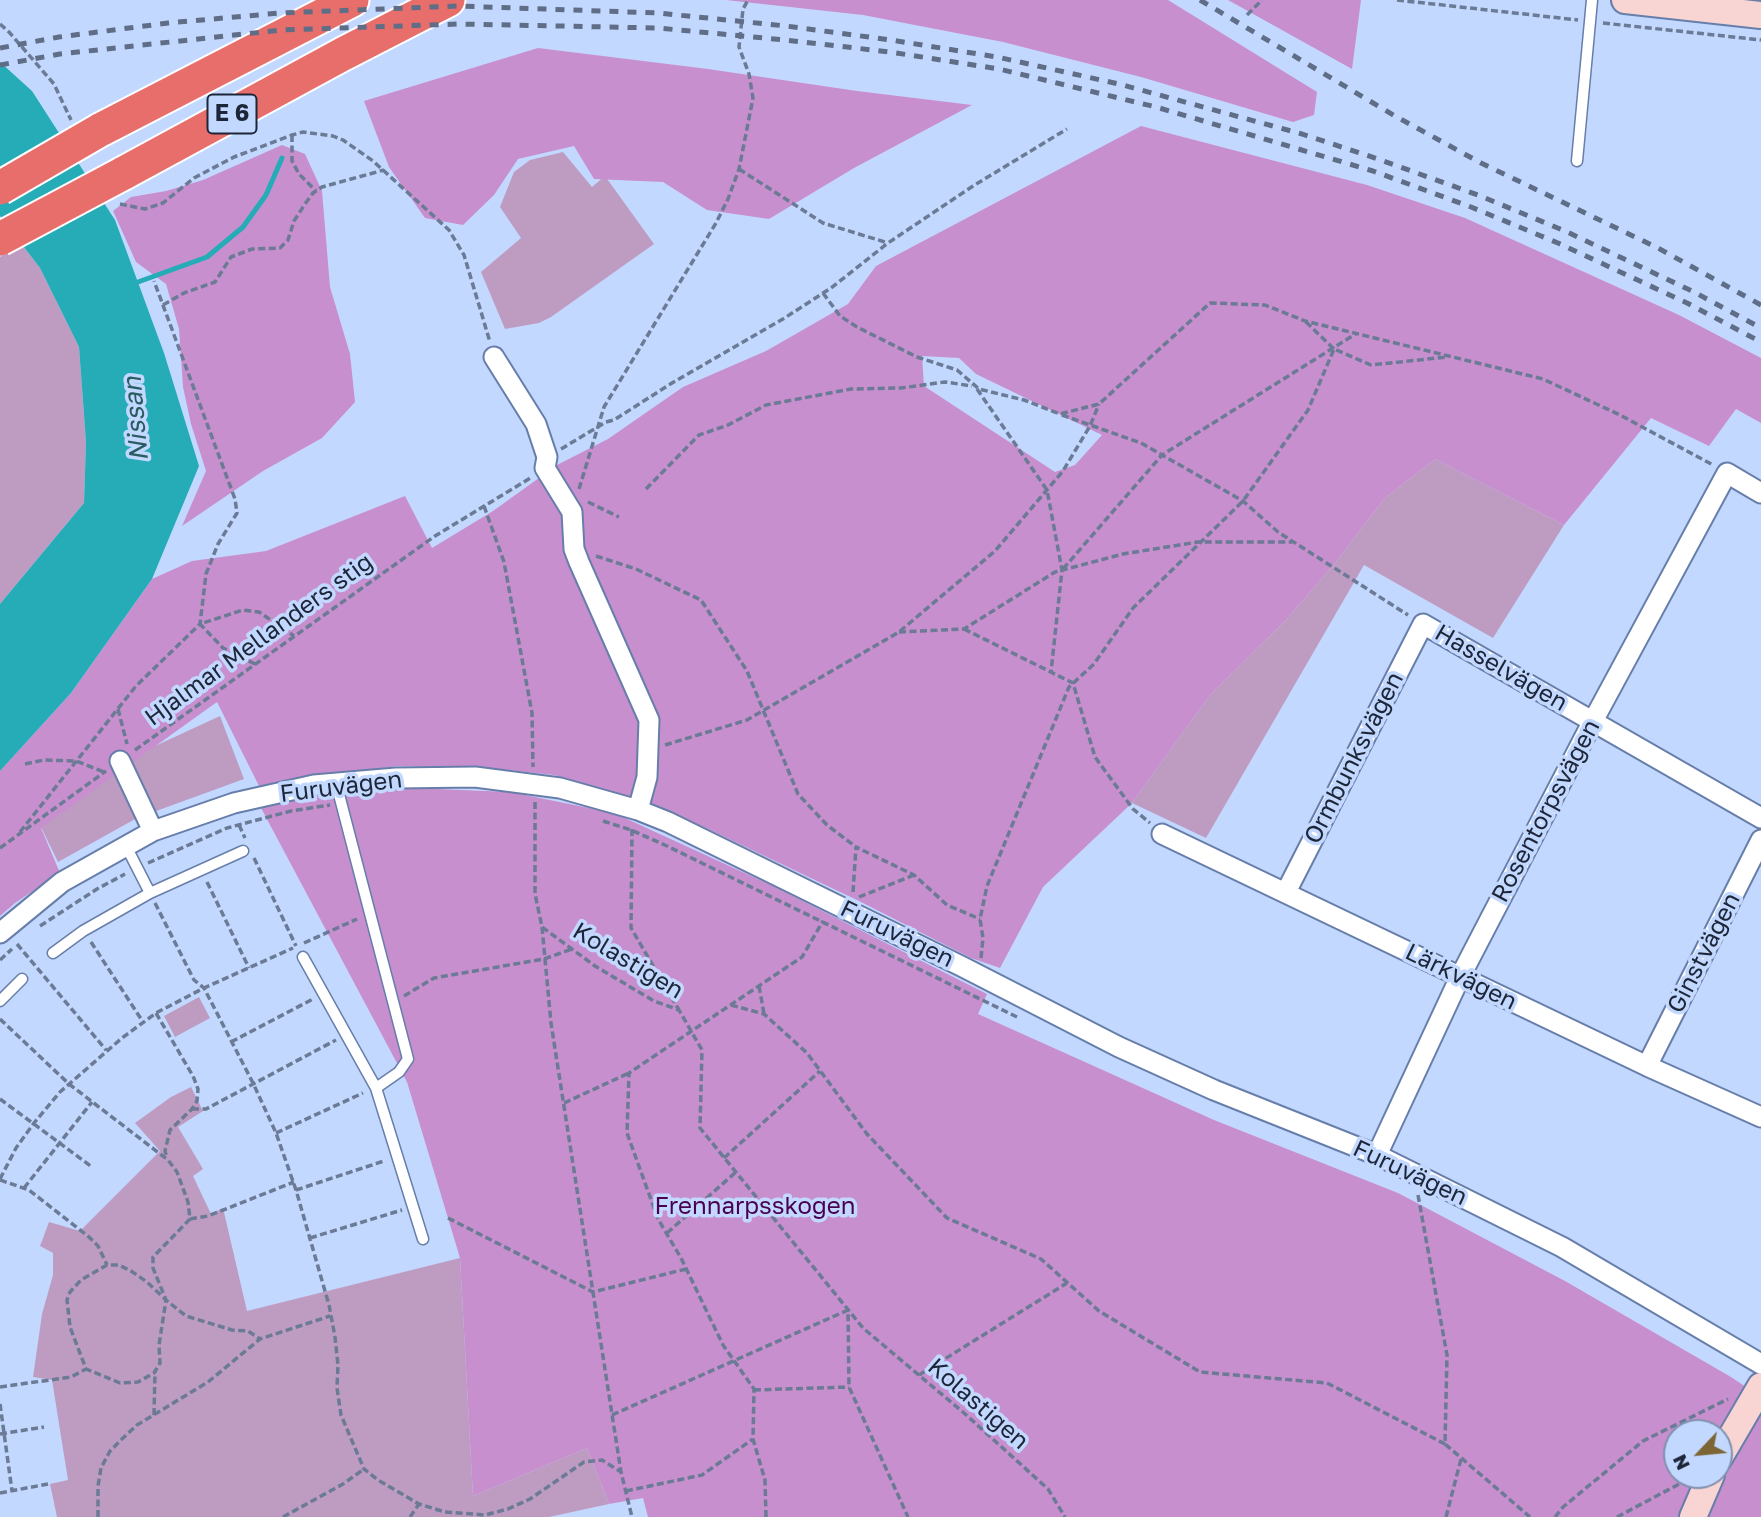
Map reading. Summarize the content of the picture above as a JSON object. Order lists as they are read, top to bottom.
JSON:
{
  "streets": {
    "highway": ["E 6"],
    "street": [
      "Hasselvägen",
      "Ormbunksvägen",
      "Furuvägen",
      "Rosentorpsvägen",
      "Ginstvägen",
      "Lärkvägen"
    ],
    "path": ["Hjalmar Mellanders stig", "Kolastigen"]
  },
  "crossings": [
    ["Hjalmar Mellanders stig", "Kolastigen"],
    ["Hasselvägen", "Ormbunksvägen"],
    ["Hasselvägen", "Rosentorpsvägen"],
    ["Ormbunksvägen", "Lärkvägen"],
    ["Furuvägen", "Rosentorpsvägen"],
    ["Furuvägen", "Kolastigen"],
    ["Rosentorpsvägen", "Lärkvägen"],
    ["Ginstvägen", "Lärkvägen"]
  ],
  "water": ["Nissan"],
  "parks": ["Frennarpsskogen"],
  "north": "bottom left"
}
